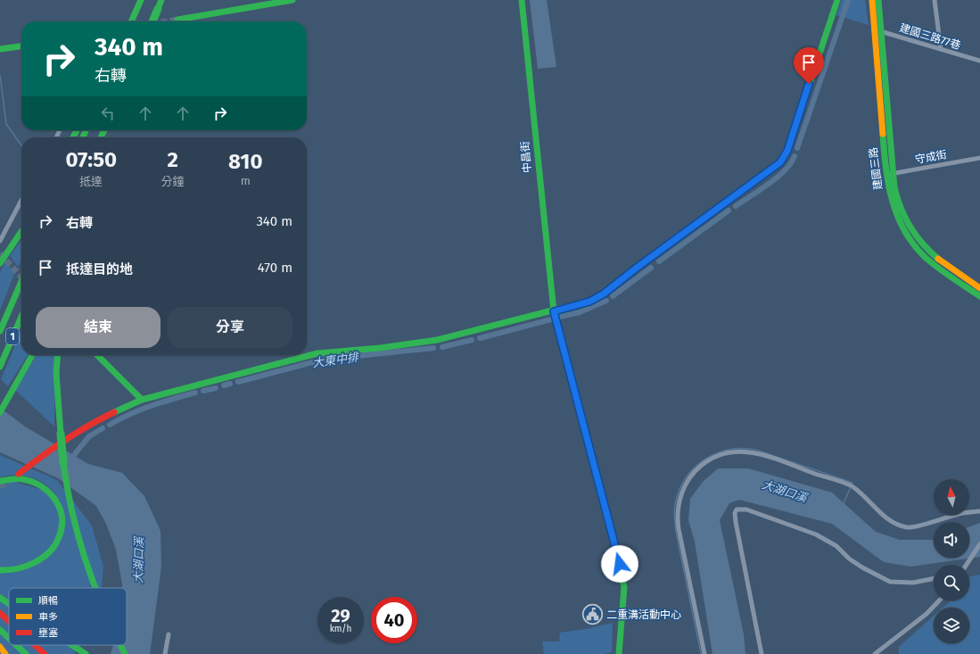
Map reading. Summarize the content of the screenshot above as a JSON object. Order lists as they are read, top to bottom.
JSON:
{
  "streets": {
    "main road": ["中昌街", "建國三路", "1"],
    "street": ["建國三路77巷", "守成街"]
  },
  "crossings": [
    ["建國三路77巷", "建國三路"],
    ["守成街", "建國三路"]
  ],
  "water": ["大東中排", "大湖口溪"],
  "places": {
    "public building": ["二重溝活動中心"]
  },
  "legend": ["順暢", "車多", "壅塞"],
  "north": "top",
  "page": {
    "turn": ["340 m", "右轉"],
    "eta": [
      "07:50",
      "抵達",
      "2",
      "分鐘",
      "810",
      "m"
    ],
    "list": [
      {
        "name": "右轉",
        "value": "340 m"
      },
      {
        "name": "抵達目的地",
        "value": "470 m"
      }
    ],
    "buttons": ["結束", "分享"],
    "speed": "29 km/h",
    "limit": "40"
  }
}
